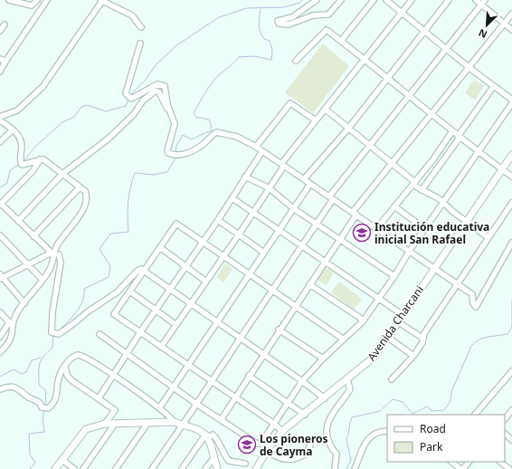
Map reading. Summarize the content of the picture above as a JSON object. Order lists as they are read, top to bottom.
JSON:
{
  "streets": {
    "main road": ["Avenida Charcani"]
  },
  "places": {
    "school or university": ["Institución educativa inicial San Rafael", "Los pioneros de Cayma"]
  },
  "legend": ["Road", "Park"],
  "north": "bottom left"
}
